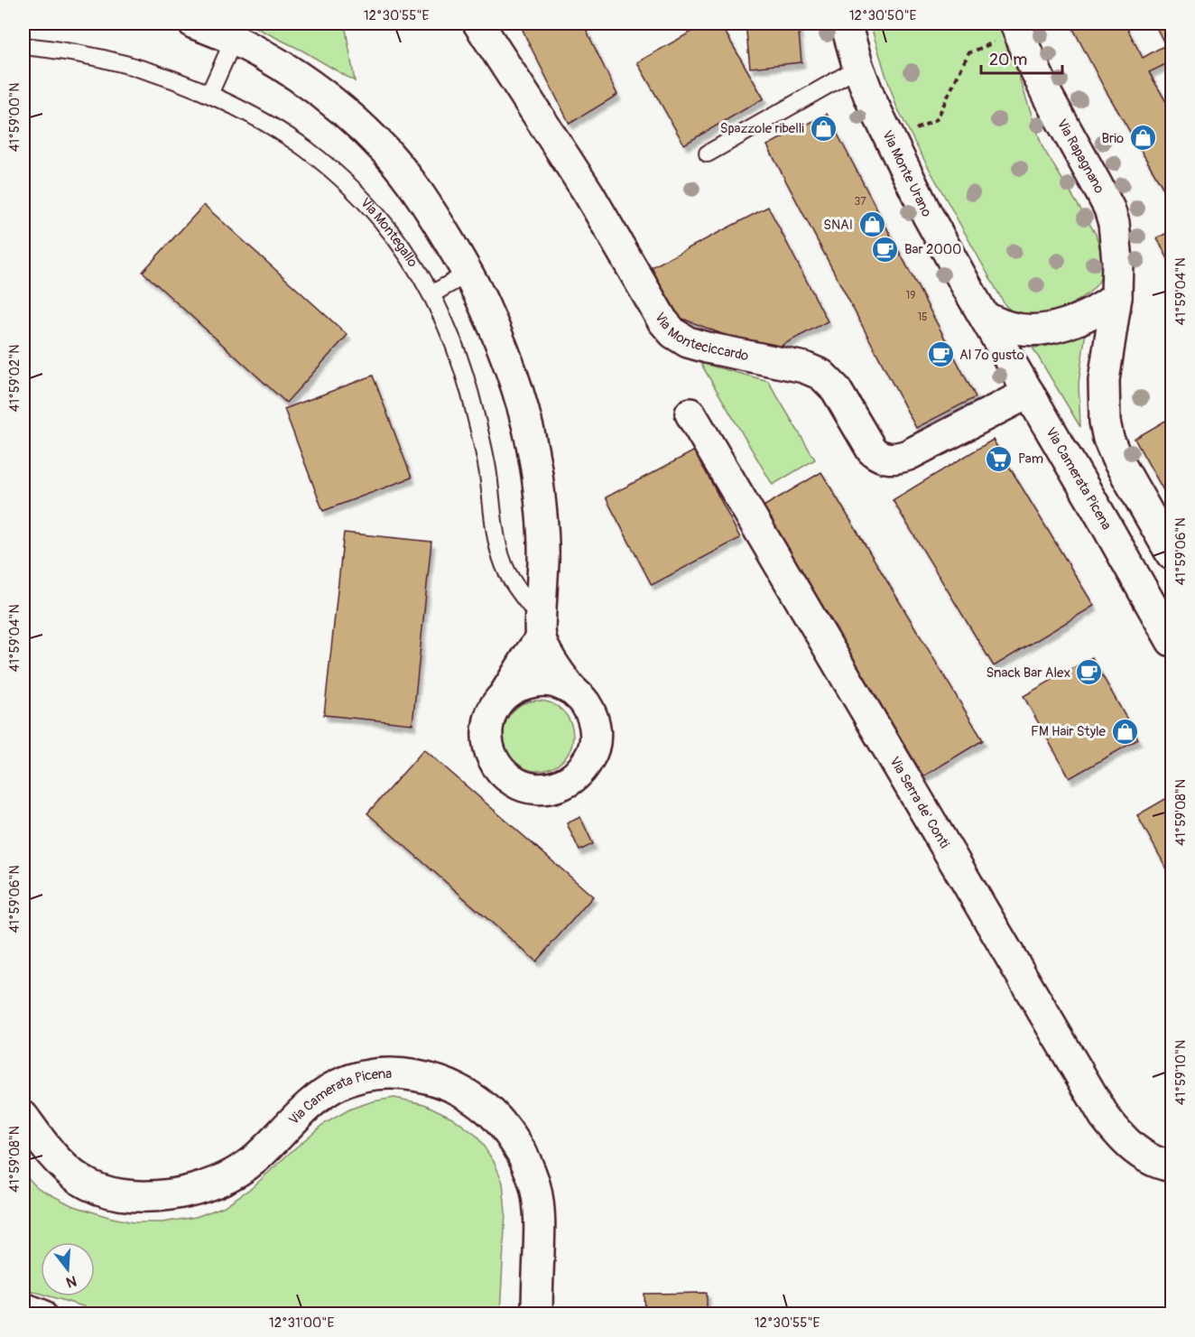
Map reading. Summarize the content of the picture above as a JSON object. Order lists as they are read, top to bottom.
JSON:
{
  "streets": {
    "street": [
      "Via Rapagnano",
      "Via Monte Urano",
      "Via Montegallo",
      "Via Monteciccardo",
      "Via Camerata Picena",
      "Via Serra de' Conti"
    ]
  },
  "crossings": [
    ["Via Monte Urano", "Via Camerata Picena"],
    ["Via Monteciccardo", "Via Camerata Picena"]
  ],
  "places": {
    "shop": [
      "Spazzole ribelli",
      "Brio",
      "SNAI",
      "FM Hair Style"
    ],
    "cafe": ["Bar 2000", "Al 7º gusto", "Snack Bar Alex"],
    "supermarket": ["Pam"]
  },
  "house_numbers": ["37", "19", "15"],
  "scale_bar": "20 m",
  "north": "bottom",
  "coordinates": [
    "12°30'55\"E",
    "12°30'50\"E",
    "41°59'00\"N",
    "41°59'04\"N",
    "41°59'02\"N",
    "41°59'06\"N",
    "41°59'08\"N",
    "41°59'10\"N",
    "12°31'00\"E"
  ]
}
